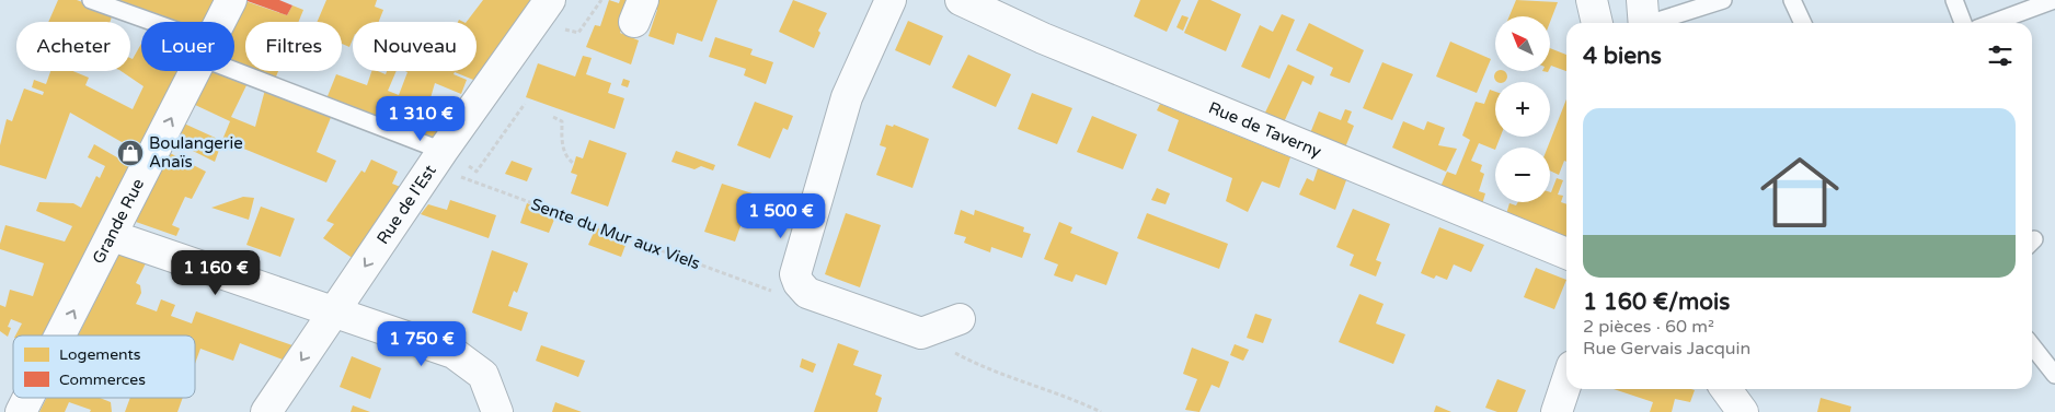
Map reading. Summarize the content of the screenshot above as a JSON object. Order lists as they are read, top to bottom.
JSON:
{
  "streets": {
    "street": ["Rue de Taverny", "Rue de l'Est", "Grande Rue"],
    "path": ["Sente du Mur aux Viels"]
  },
  "crossings": [
    ["Rue de l'Est", "Sente du Mur aux Viels"]
  ],
  "one_way": ["Rue de l'Est", "Grande Rue"],
  "places": {
    "shop": ["Boulangerie Anaïs"]
  },
  "legend": ["Logements", "Commerces"],
  "north": "top left",
  "page": {
    "map_buttons": ["+", "−"],
    "chip": [
      "Acheter",
      "Louer",
      "Filtres",
      "Nouveau"
    ],
    "heading": "4 biens",
    "list": [
      {
        "name": "1 160 €/mois",
        "note": "2 pièces · 60 m² · Rue Gervais Jacquin"
      }
    ],
    "price": [
      "1 310 €",
      "1 500 €",
      "1 160 €",
      "1 750 €"
    ]
  }
}
